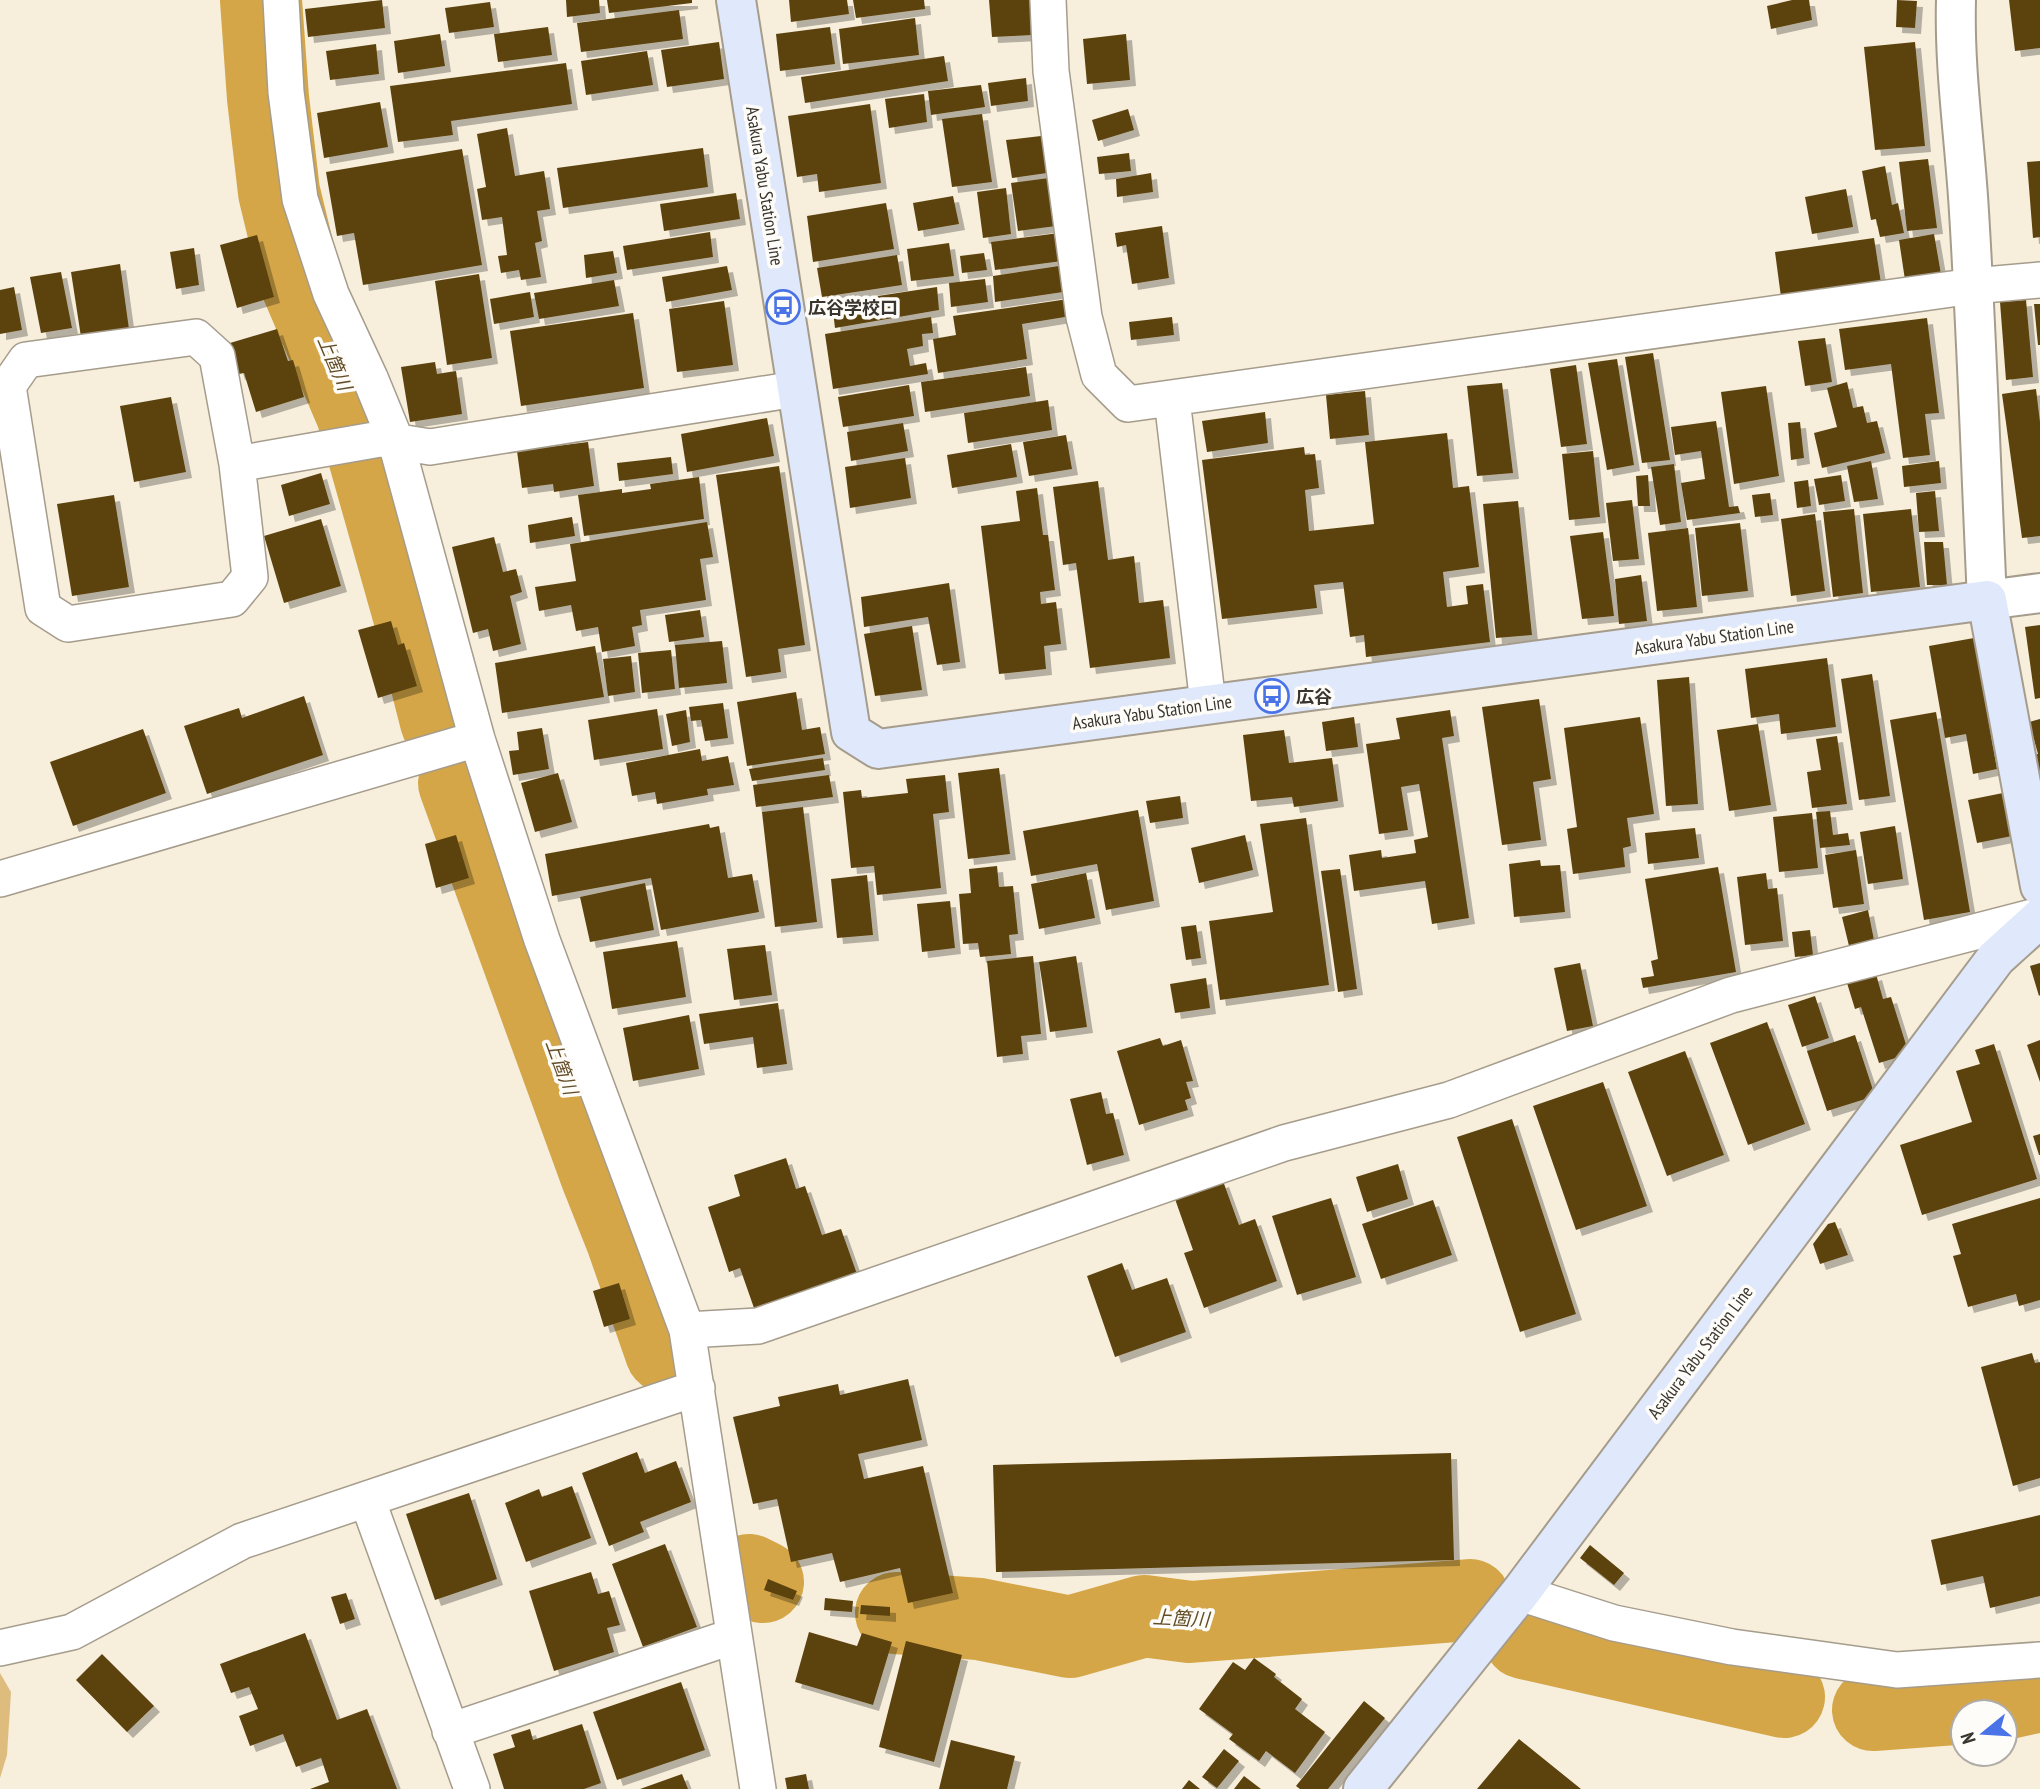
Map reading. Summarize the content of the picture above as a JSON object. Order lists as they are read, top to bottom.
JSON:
{
  "streets": {
    "main road": ["Asakura Yabu Station Line"]
  },
  "water": ["上箇川"],
  "places": {
    "bus stop": ["広谷学校口", "広谷"]
  },
  "north": "left"
}
